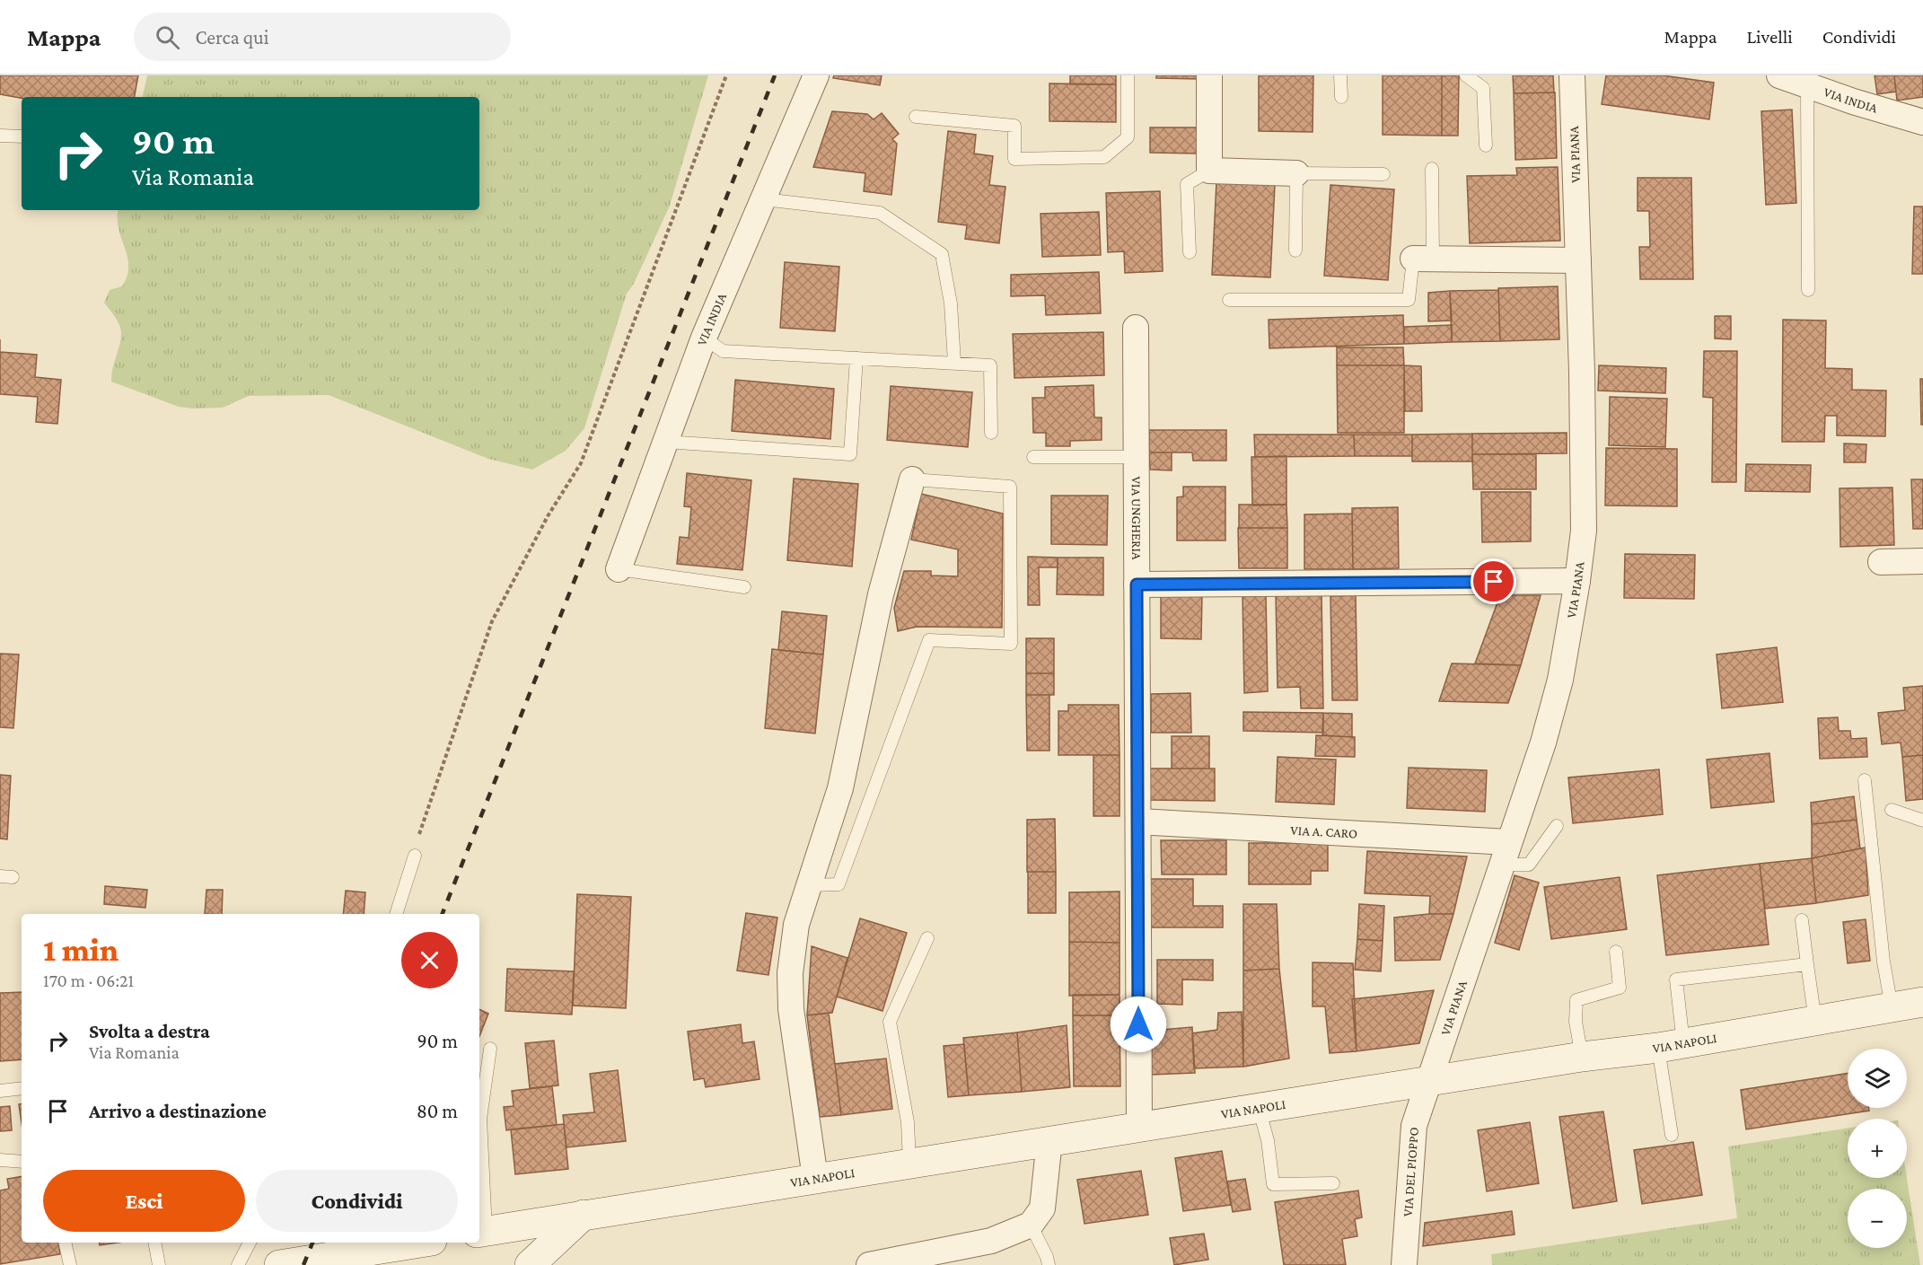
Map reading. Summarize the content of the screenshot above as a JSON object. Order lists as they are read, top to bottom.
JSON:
{
  "streets": {
    "main road": ["VIA NAPOLI"],
    "street": [
      "VIA INDIA",
      "VIA PIANA",
      "VIA UNGHERIA",
      "VIA A. CARO",
      "VIA DEL PIOPPO"
    ]
  },
  "crossings": [
    ["VIA PIANA", "VIA A. CARO"],
    ["VIA PIANA", "VIA NAPOLI"],
    ["VIA PIANA", "VIA DEL PIOPPO"],
    ["VIA UNGHERIA", "VIA A. CARO"],
    ["VIA UNGHERIA", "VIA NAPOLI"],
    ["VIA NAPOLI", "VIA DEL PIOPPO"]
  ],
  "page": {
    "header": "Mappa",
    "search": "Cerca qui",
    "nav": ["Mappa", "Livelli", "Condividi"],
    "turn": ["90 m", "Via Romania"],
    "heading": ["1 min", "170 m · 06:21"],
    "list": [
      {
        "name": "Svolta a destra",
        "note": "Via Romania",
        "value": "90 m"
      },
      {
        "name": "Arrivo a destinazione",
        "value": "80 m"
      }
    ],
    "map_buttons": ["+", "−"],
    "buttons": ["Esci", "Condividi"]
  }
}
